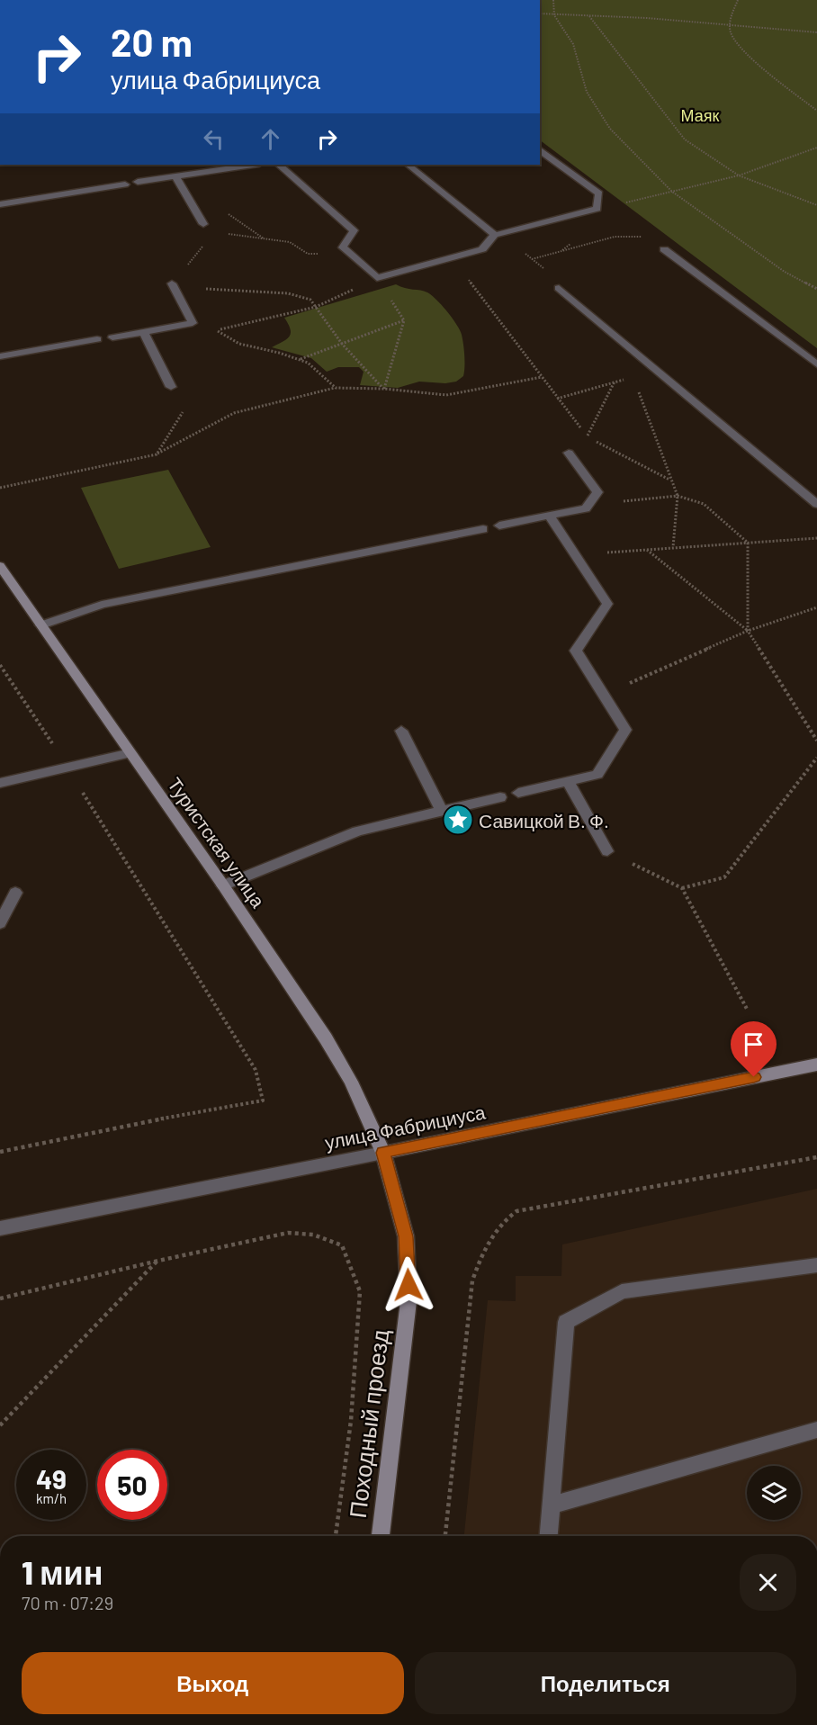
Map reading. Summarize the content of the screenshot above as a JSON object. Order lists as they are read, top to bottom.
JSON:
{
  "streets": {
    "main road": ["Туристская улица", "улица Фабрициуса", "Походный проезд"]
  },
  "crossings": [
    ["Туристская улица", "улица Фабрициуса"],
    ["Туристская улица", "Походный проезд"],
    ["улица Фабрициуса", "Походный проезд"]
  ],
  "parks": ["Маяк"],
  "places": {
    "place": ["Савицкой В. Ф."]
  },
  "page": {
    "turn": ["20 m", "улица Фабрициуса"],
    "speed": "49 km/h",
    "limit": "50",
    "heading": ["1 мин", "70 m · 07:29"],
    "buttons": ["Выход", "Поделиться"]
  }
}
